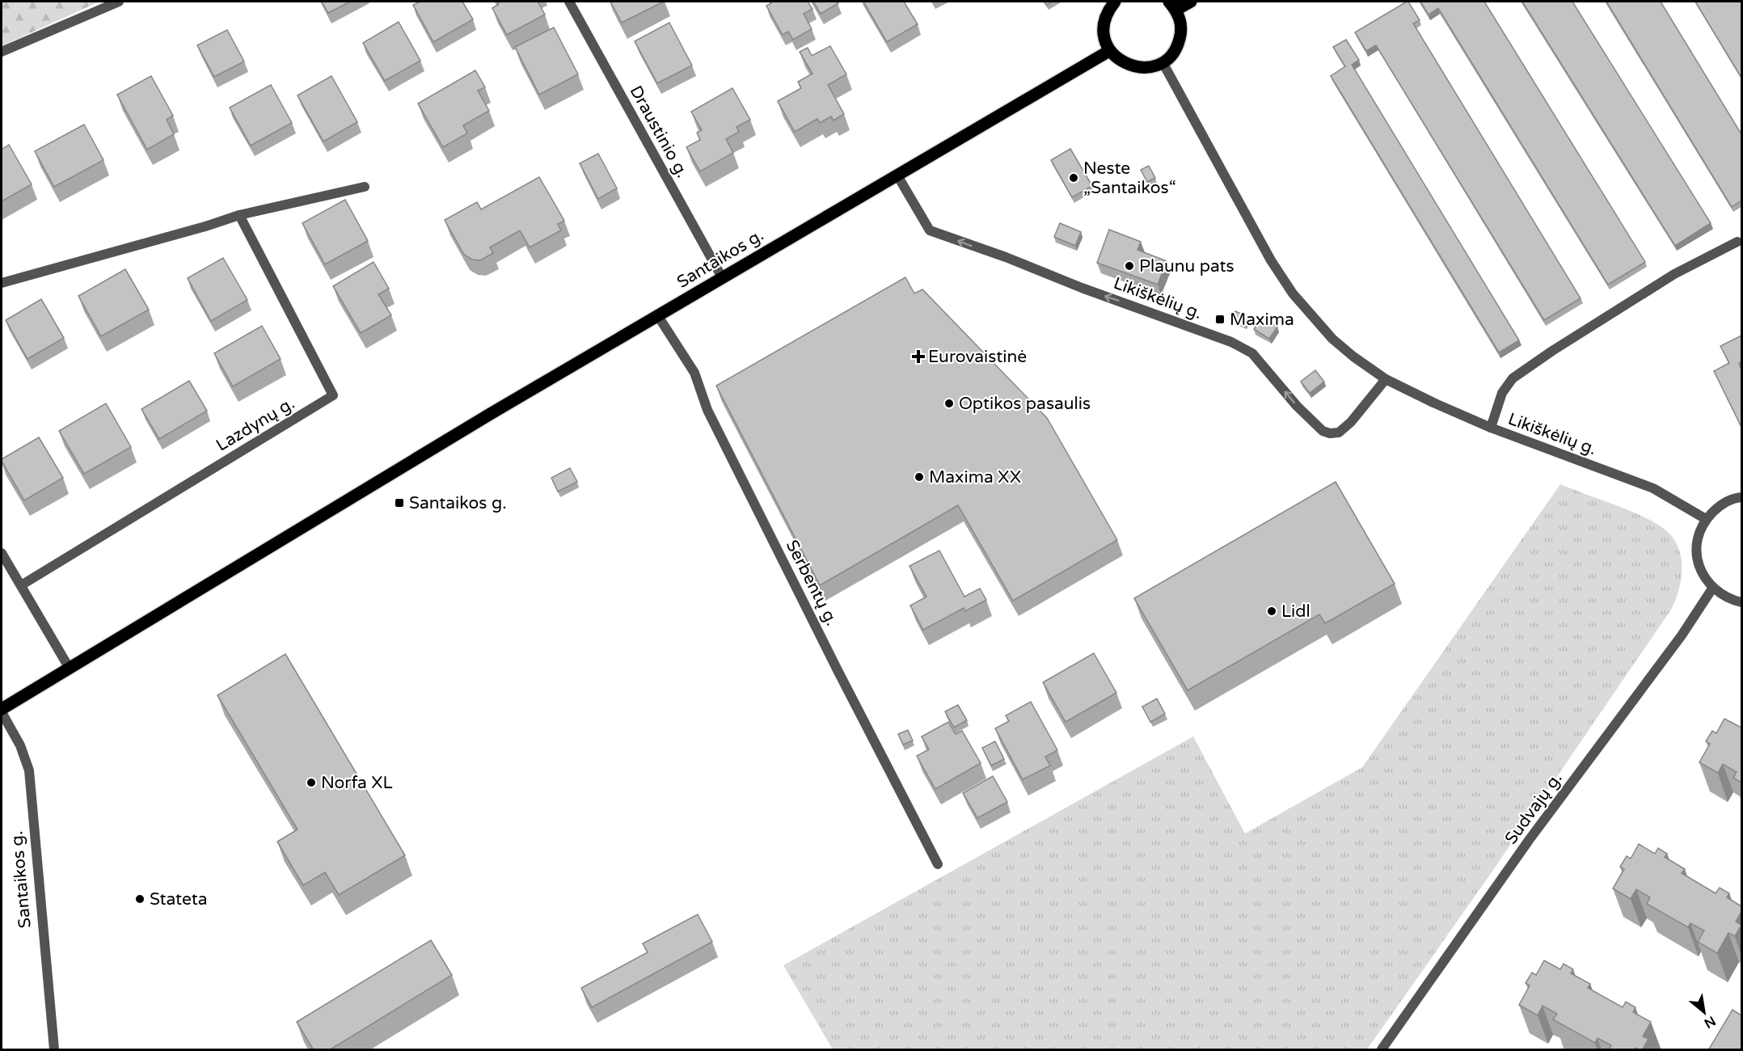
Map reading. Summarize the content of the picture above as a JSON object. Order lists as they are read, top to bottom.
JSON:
{
  "streets": {
    "main road": ["Santaikos g."],
    "street": [
      "Draustinio g.",
      "Likiškėlių g.",
      "Lazdynų g.",
      "Serbentų g.",
      "Sudvajų g."
    ]
  },
  "crossings": [
    ["Draustinio g.", "Santaikos g."],
    ["Santaikos g.", "Likiškėlių g."],
    ["Santaikos g.", "Serbentų g."]
  ],
  "one_way": ["Likiškėlių g."],
  "places": {
    "other": [
      "Neste „Santaikos“",
      "Plaunu pats",
      "Optikos pasaulis",
      "Maxima XX",
      "Lidl",
      "Norfa XL",
      "Stateta"
    ],
    "transit": ["Maxima", "Santaikos g."],
    "health": ["Eurovaistinė"]
  },
  "north": "bottom right"
}
